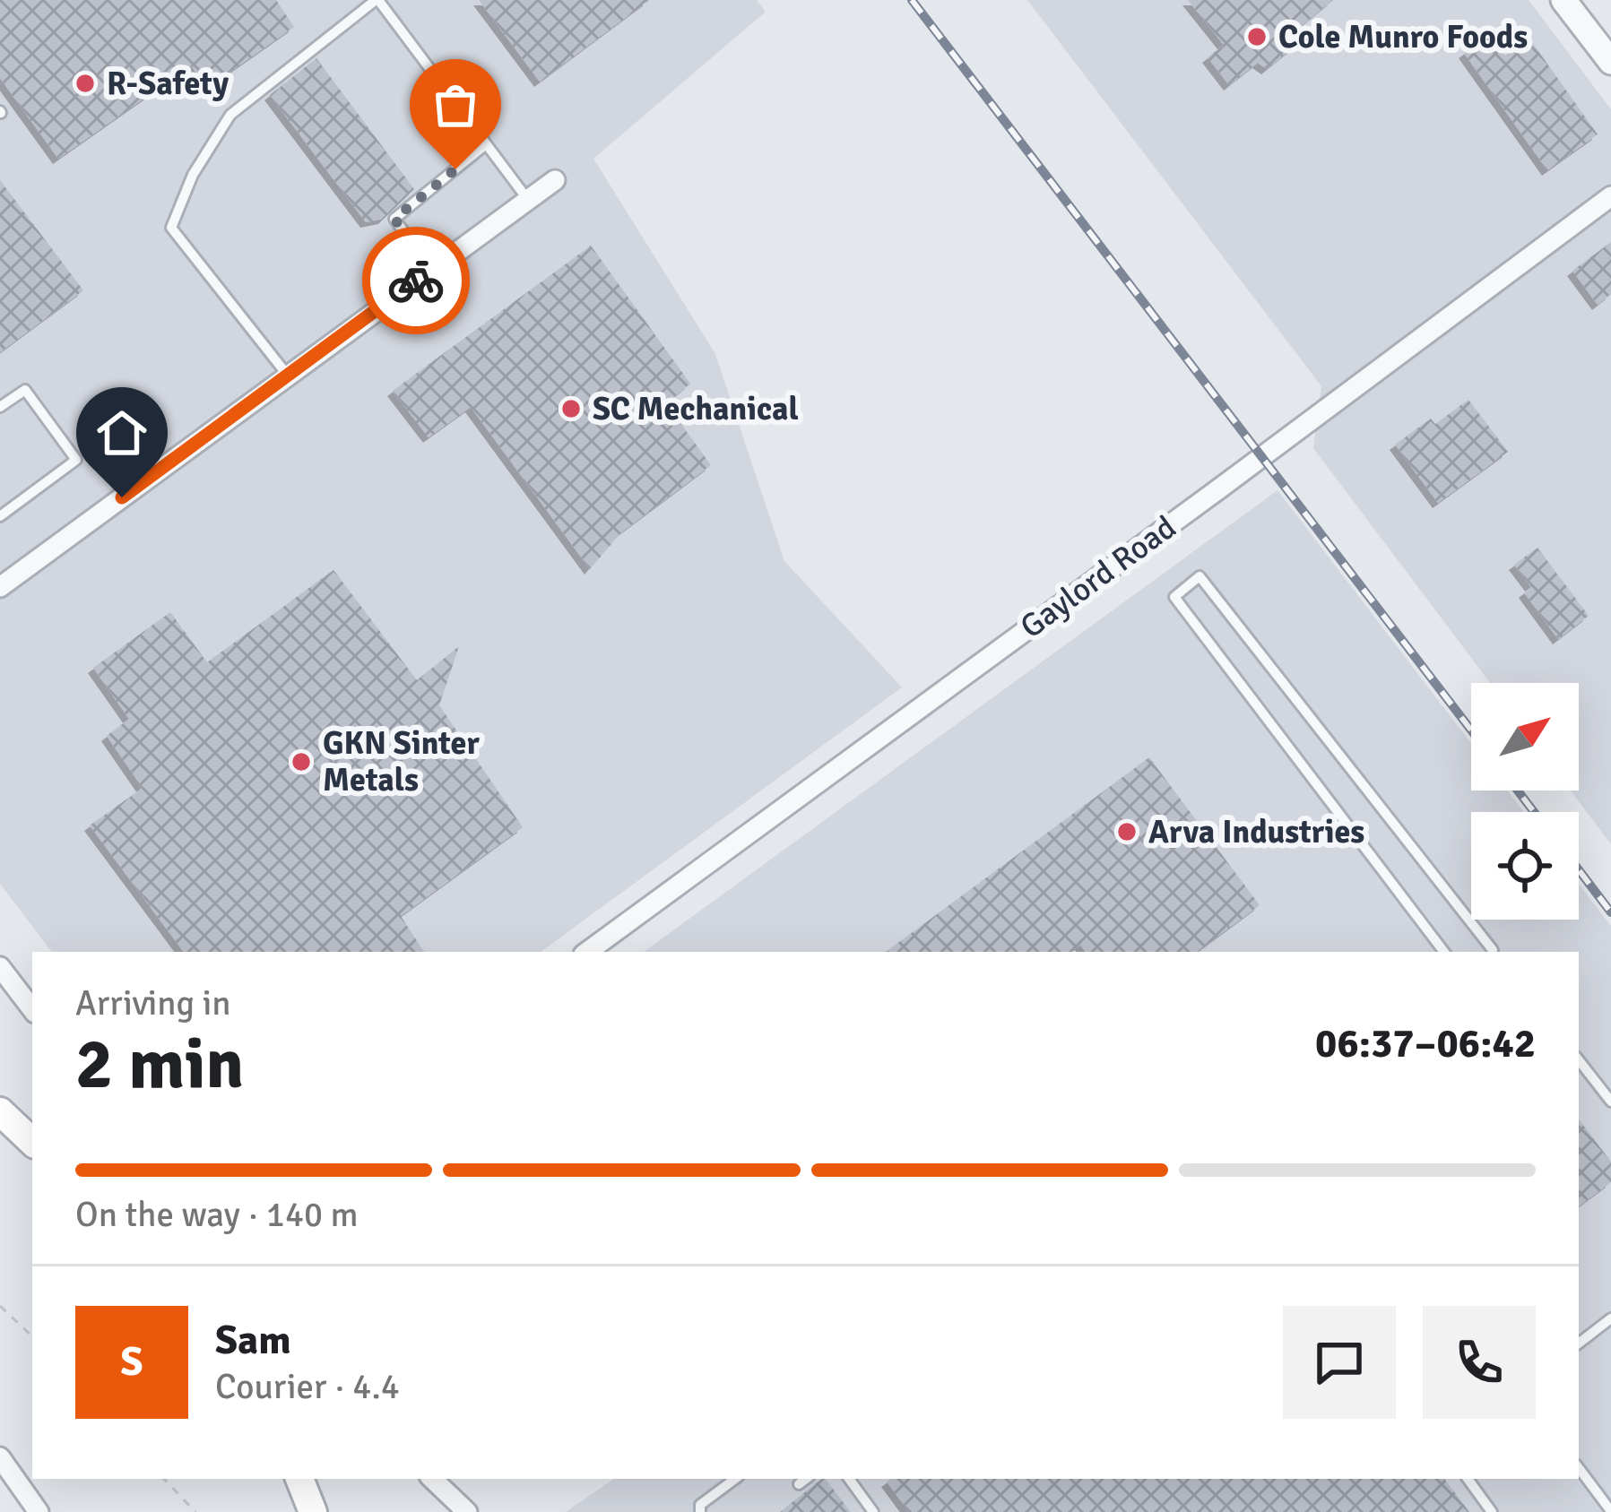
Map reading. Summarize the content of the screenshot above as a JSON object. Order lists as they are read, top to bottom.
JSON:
{
  "streets": {
    "street": ["Gaylord Road"]
  },
  "places": [
    "Cole Munro Foods",
    "R-Safety",
    "SC Mechanical",
    "GKN Sinter Metals",
    "Arva Industries"
  ],
  "north": "top right",
  "page": {
    "heading": ["2 min", "Arriving in", "06:37–06:42"],
    "panel": ["Sam", "Courier · 4.4"],
    "bar": "On the way · 140 m",
    "round": "S"
  }
}
